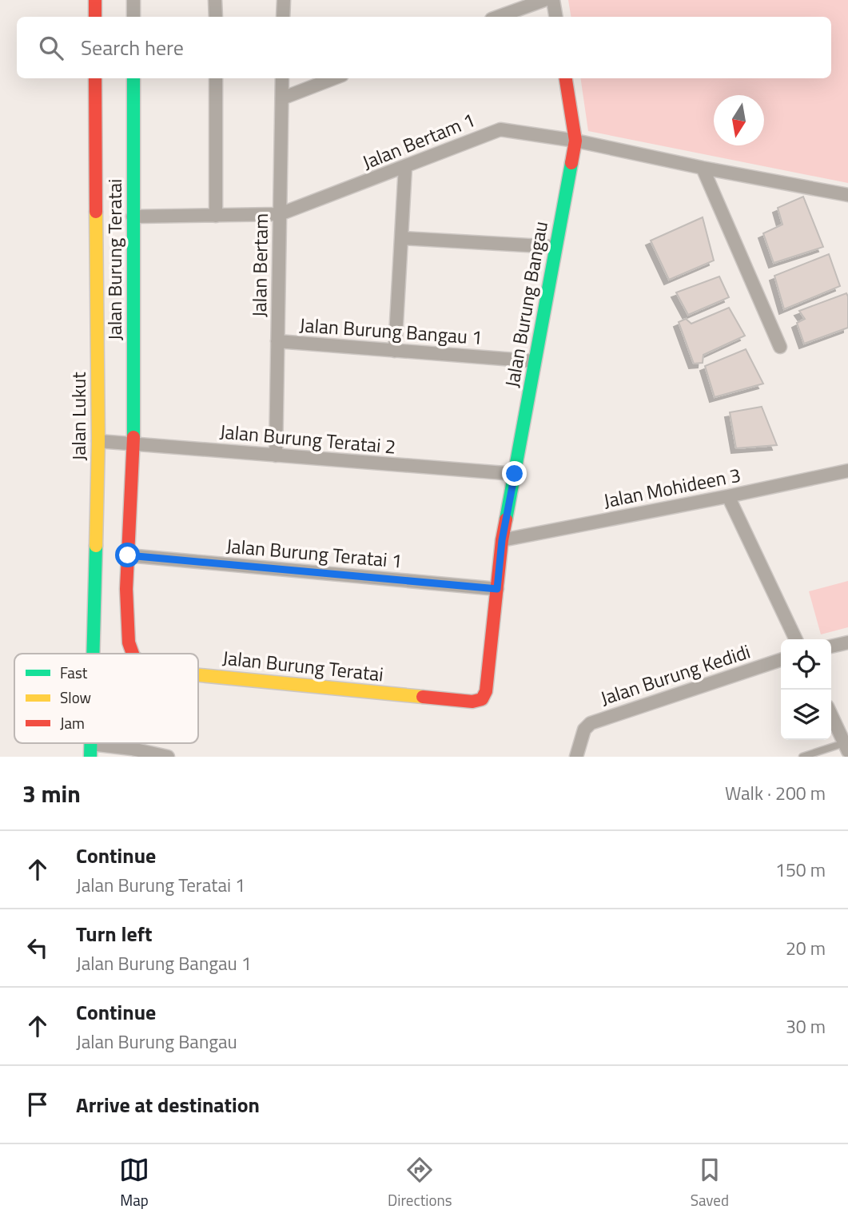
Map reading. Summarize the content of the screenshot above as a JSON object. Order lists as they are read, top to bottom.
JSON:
{
  "streets": {
    "street": [
      "Jalan Bertam 1",
      "Jalan Burung Teratai",
      "Jalan Bertam",
      "Jalan Burung Bangau",
      "Jalan Burung Bangau 1",
      "Jalan Lukut",
      "Jalan Burung Teratai 2",
      "Jalan Mohideen 3",
      "Jalan Burung Teratai 1",
      "Jalan Burung Kedidi"
    ]
  },
  "crossings": [
    ["Jalan Bertam 1", "Jalan Burung Teratai"],
    ["Jalan Bertam 1", "Jalan Bertam"],
    ["Jalan Bertam 1", "Jalan Burung Bangau"],
    ["Jalan Burung Teratai", "Jalan Burung Teratai 2"],
    ["Jalan Burung Teratai", "Jalan Burung Teratai 1"],
    ["Jalan Bertam", "Jalan Burung Bangau 1"],
    ["Jalan Bertam", "Jalan Burung Teratai 2"],
    ["Jalan Burung Bangau", "Jalan Burung Bangau 1"],
    ["Jalan Burung Bangau", "Jalan Burung Teratai 2"],
    ["Jalan Burung Bangau", "Jalan Mohideen 3"],
    ["Jalan Lukut", "Jalan Burung Teratai 2"]
  ],
  "legend": ["Fast", "Slow", "Jam"],
  "north": "bottom",
  "page": {
    "search": "Search here",
    "heading": ["3 min", "Walk · 200 m"],
    "list": [
      ["Continue", "Jalan Burung Teratai 1", "150 m"],
      ["Turn left", "Jalan Burung Bangau 1", "20 m"],
      ["Continue", "Jalan Burung Bangau", "30 m"],
      "Arrive at destination"
    ],
    "nav": ["Map", "Directions", "Saved"]
  }
}
